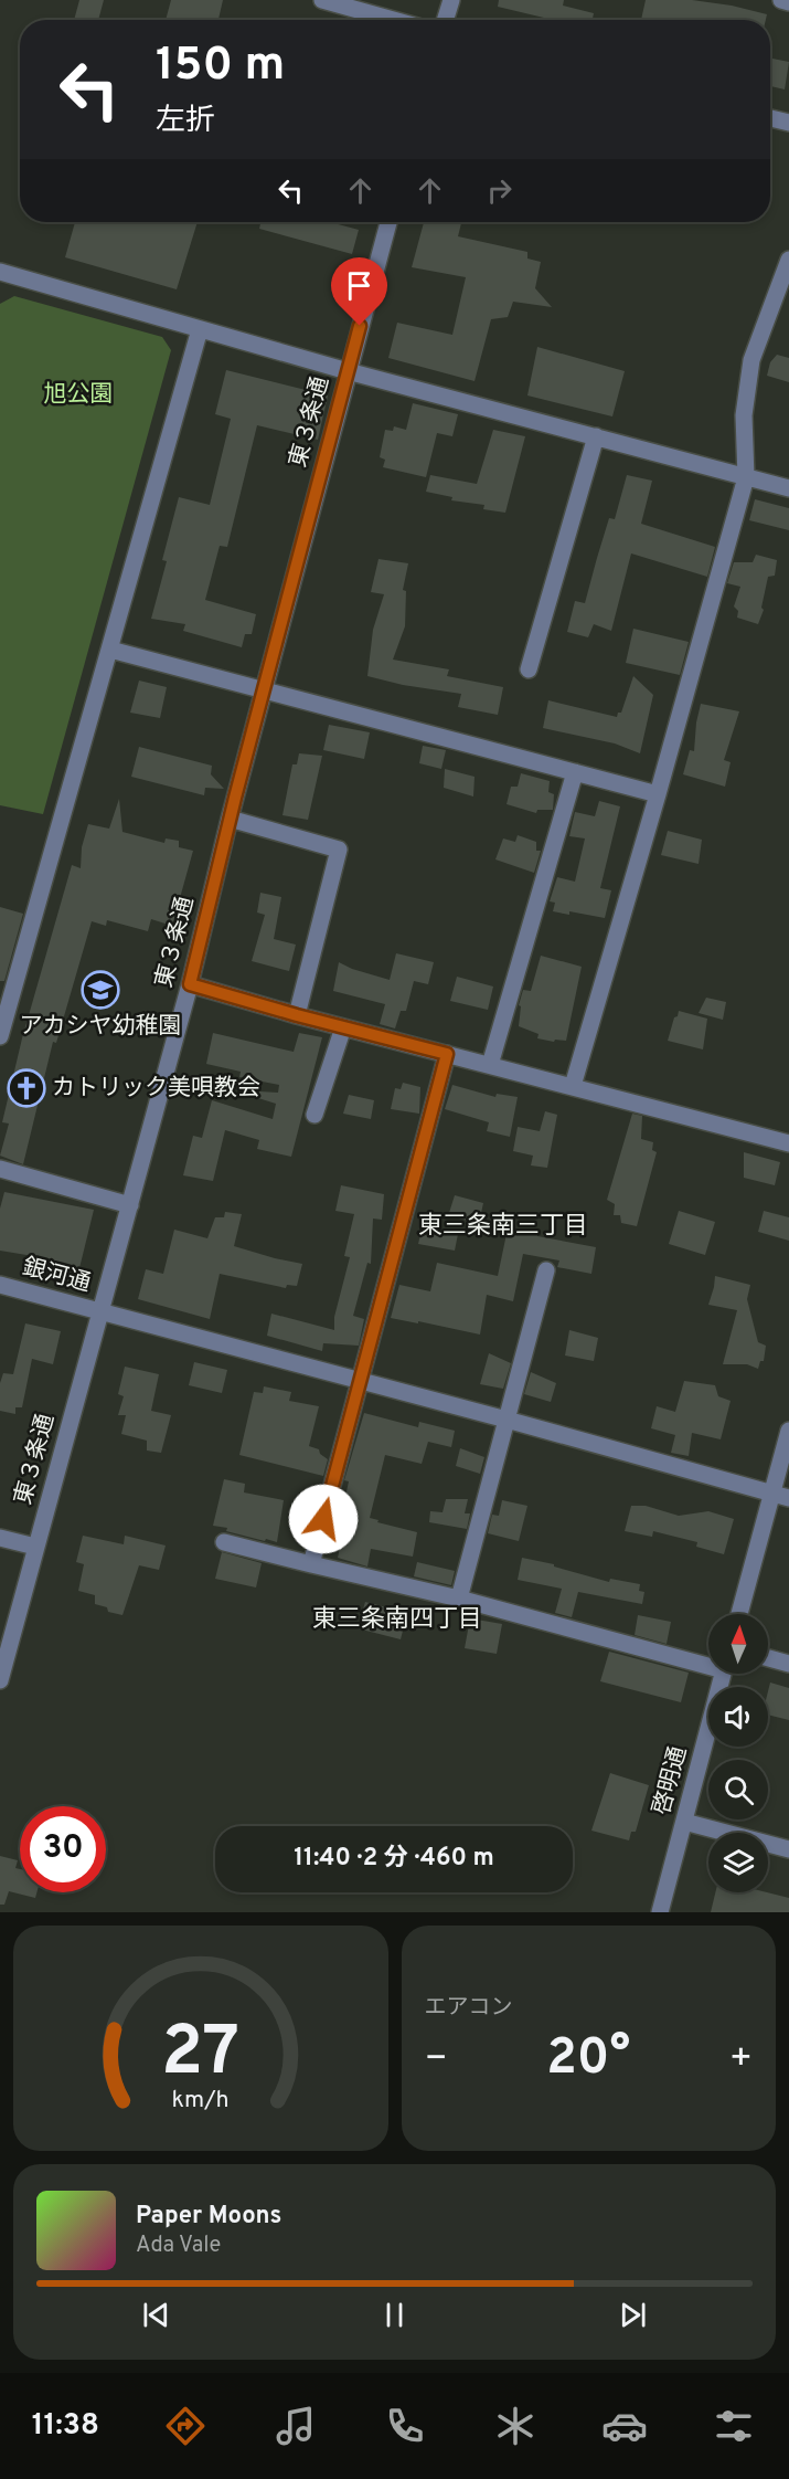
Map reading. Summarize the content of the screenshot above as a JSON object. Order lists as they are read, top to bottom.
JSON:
{
  "streets": {
    "street": ["東３条通", "銀河通", "啓明通"]
  },
  "crossings": [
    ["東３条通", "銀河通"]
  ],
  "districts": ["東三条南三丁目", "東三条南四丁目"],
  "parks": ["旭公園"],
  "places": {
    "school or university": ["アカシヤ幼稚園"],
    "church": ["カトリック美唄教会"]
  },
  "north": "top",
  "page": {
    "turn": ["150 m", "左折"],
    "limit": "30",
    "trip": "11:40 · 2 分 · 460 m",
    "tile": "エアコン",
    "heat": ["−", "20°", "+"],
    "song": ["Paper Moons", "Ada Vale"],
    "tabs": "11:38",
    "gauge": ["27", "km/h"]
  }
}
